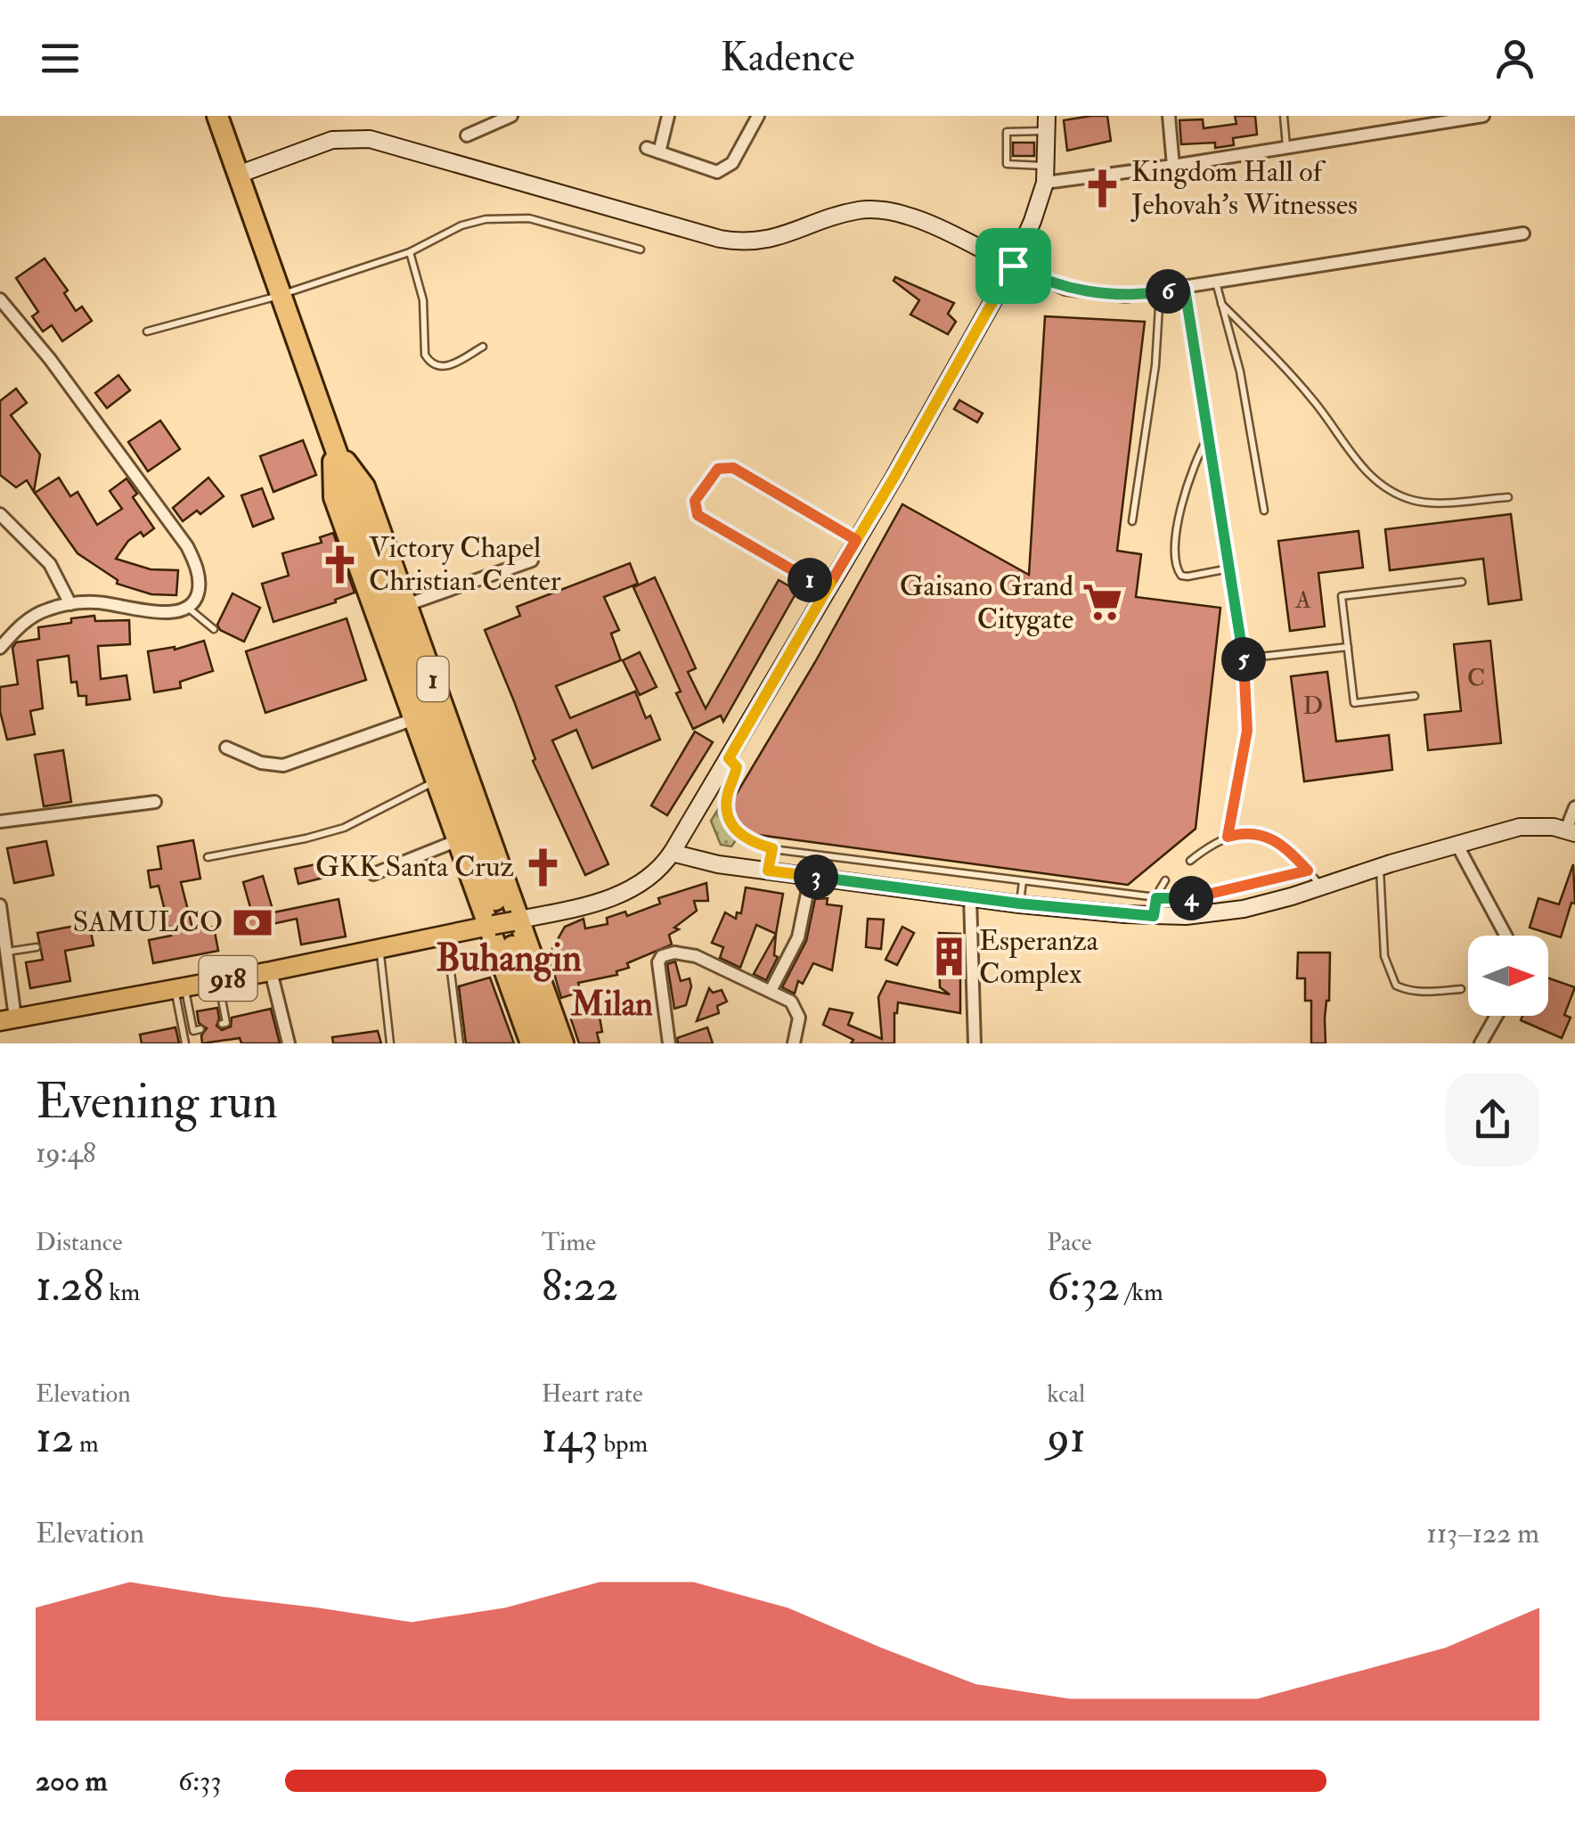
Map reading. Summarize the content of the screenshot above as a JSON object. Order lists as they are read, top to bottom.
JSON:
{
  "streets": {
    "highway": ["1"],
    "main road": ["918"]
  },
  "crossings": [
    ["1", "918"]
  ],
  "districts": ["Buhangin", "Milan"],
  "places": {
    "church": ["Kingdom Hall of Jehovah's Witnesses", "Victory Chapel Christian Center", "GKK Santa Cruz"],
    "supermarket": ["Gaisano Grand Citygate"],
    "bank": ["SAMULCO"],
    "building": ["Esperanza Complex"]
  },
  "house_numbers": ["A", "C", "D"],
  "north": "right",
  "page": {
    "header": "Kadence",
    "pins": [
      "6",
      "1",
      "5",
      "3",
      "4"
    ],
    "heading": ["Evening run", "19:48"],
    "stats": [
      ["Distance", "1.28 km"],
      ["Time", "8:22"],
      ["Pace", "6:32 /km"],
      ["Elevation", "12 m"],
      ["Heart rate", "143 bpm"],
      ["kcal", "91"]
    ],
    "chart": ["Elevation", "113–122 m"],
    "list": [
      {
        "name": "200 m",
        "note": "6:33"
      }
    ]
  }
}
